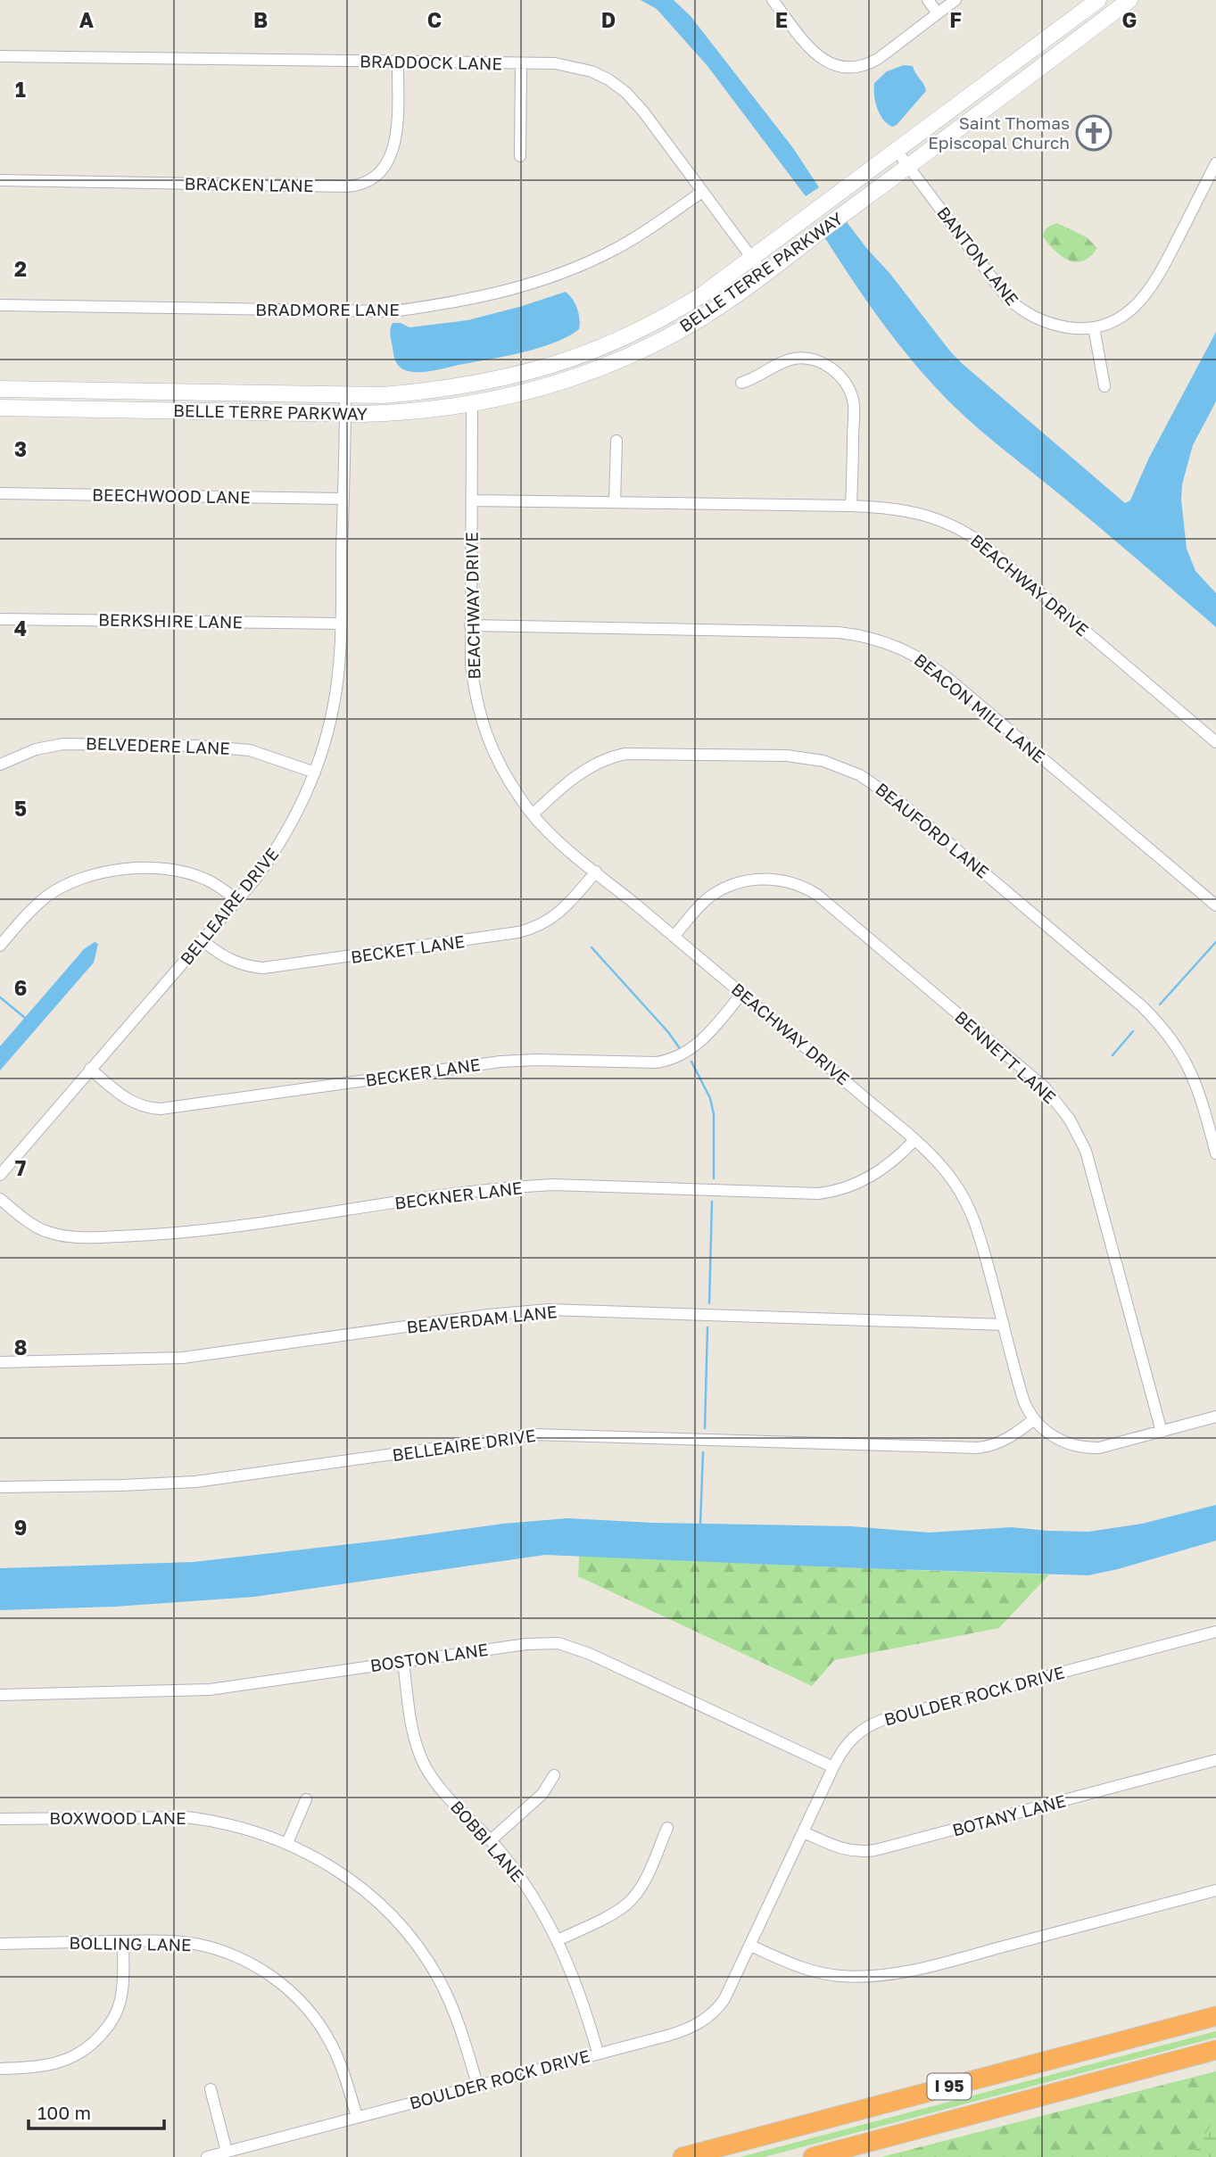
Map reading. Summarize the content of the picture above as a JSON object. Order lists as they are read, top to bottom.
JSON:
{
  "streets": {
    "highway": ["I 95"],
    "main road": ["BELLE TERRE PARKWAY"],
    "street": [
      "BRADDOCK LANE",
      "BRACKEN LANE",
      "BANTON LANE",
      "BRADMORE LANE",
      "BEECHWOOD LANE",
      "BEACHWAY DRIVE",
      "BERKSHIRE LANE",
      "BEACON MILL LANE",
      "BELVEDERE LANE",
      "BEAUFORD LANE",
      "BELLEAIRE DRIVE",
      "BECKET LANE",
      "BENNETT LANE",
      "BECKER LANE",
      "BECKNER LANE",
      "BEAVERDAM LANE",
      "BOSTON LANE",
      "BOULDER ROCK DRIVE",
      "BOTANY LANE",
      "BOXWOOD LANE",
      "BOBBI LANE",
      "BOLLING LANE"
    ]
  },
  "crossings": [
    ["BRADDOCK LANE", "BRACKEN LANE"],
    ["BRADDOCK LANE", "BELLE TERRE PARKWAY"],
    ["BRADDOCK LANE", "BRADMORE LANE"],
    ["BANTON LANE", "BELLE TERRE PARKWAY"],
    ["BELLE TERRE PARKWAY", "BEACHWAY DRIVE"],
    ["BELLE TERRE PARKWAY", "BELLEAIRE DRIVE"],
    ["BEECHWOOD LANE", "BELLEAIRE DRIVE"],
    ["BEACHWAY DRIVE", "BEACON MILL LANE"],
    ["BEACHWAY DRIVE", "BEAUFORD LANE"],
    ["BEACHWAY DRIVE", "BELLEAIRE DRIVE"],
    ["BEACHWAY DRIVE", "BECKET LANE"],
    ["BEACHWAY DRIVE", "BENNETT LANE"],
    ["BEACHWAY DRIVE", "BECKER LANE"],
    ["BEACHWAY DRIVE", "BECKNER LANE"],
    ["BEACHWAY DRIVE", "BEAVERDAM LANE"],
    ["BERKSHIRE LANE", "BELLEAIRE DRIVE"],
    ["BELVEDERE LANE", "BELLEAIRE DRIVE"],
    ["BELLEAIRE DRIVE", "BECKET LANE"],
    ["BELLEAIRE DRIVE", "BECKER LANE"],
    ["BOSTON LANE", "BOULDER ROCK DRIVE"],
    ["BOSTON LANE", "BOBBI LANE"],
    ["BOULDER ROCK DRIVE", "BOTANY LANE"],
    ["BOULDER ROCK DRIVE", "BOXWOOD LANE"],
    ["BOULDER ROCK DRIVE", "BOBBI LANE"],
    ["BOULDER ROCK DRIVE", "BOLLING LANE"]
  ],
  "places": {
    "church": ["Saint Thomas Episcopal Church"]
  },
  "scale_bar": "100 m",
  "grid": {
    "columns": [
      "A",
      "B",
      "C",
      "D",
      "E",
      "F",
      "G"
    ],
    "rows": [
      "1",
      "2",
      "3",
      "4",
      "5",
      "6",
      "7",
      "8",
      "9"
    ]
  }
}
